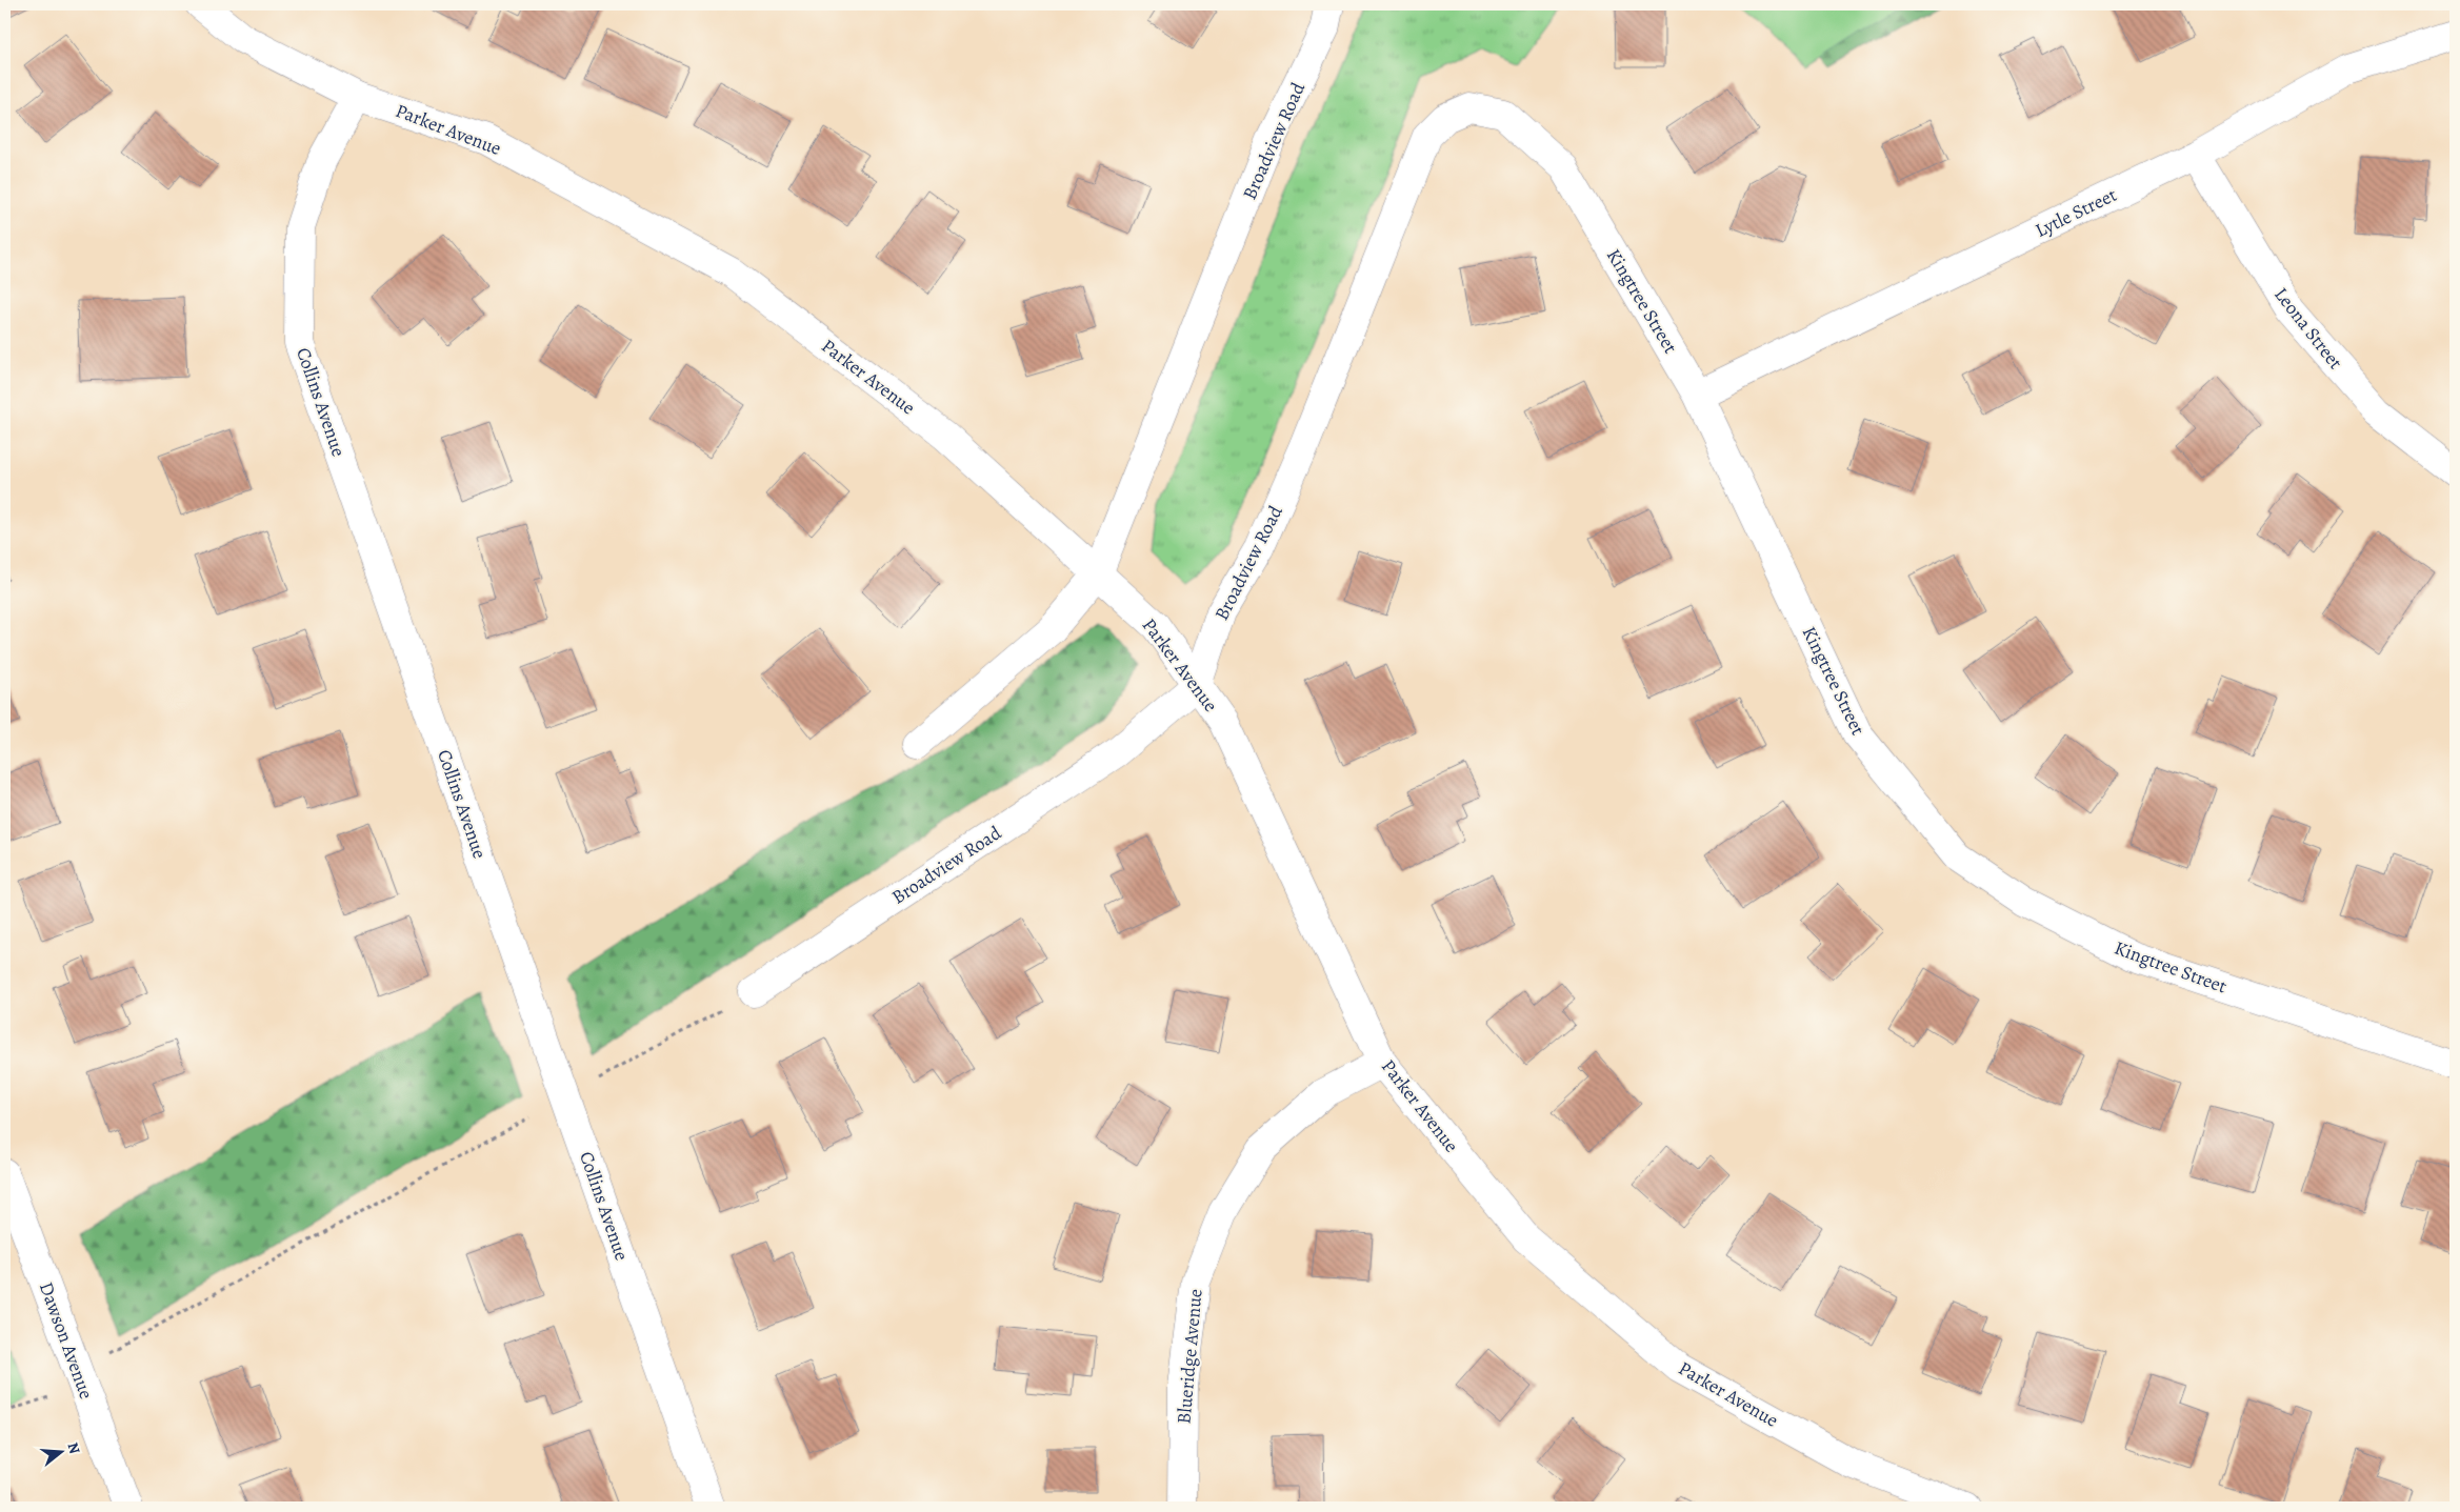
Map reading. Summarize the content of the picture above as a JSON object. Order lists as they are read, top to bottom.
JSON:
{
  "streets": {
    "street": [
      "Parker Avenue",
      "Broadview Road",
      "Lytle Street",
      "Kingtree Street",
      "Leona Street",
      "Collins Avenue",
      "Dawson Avenue",
      "Blueridge Avenue"
    ]
  },
  "crossings": [
    ["Parker Avenue", "Broadview Road"],
    ["Parker Avenue", "Collins Avenue"],
    ["Parker Avenue", "Blueridge Avenue"],
    ["Broadview Road", "Kingtree Street"],
    ["Lytle Street", "Kingtree Street"],
    ["Lytle Street", "Leona Street"]
  ],
  "north": "right"
}
